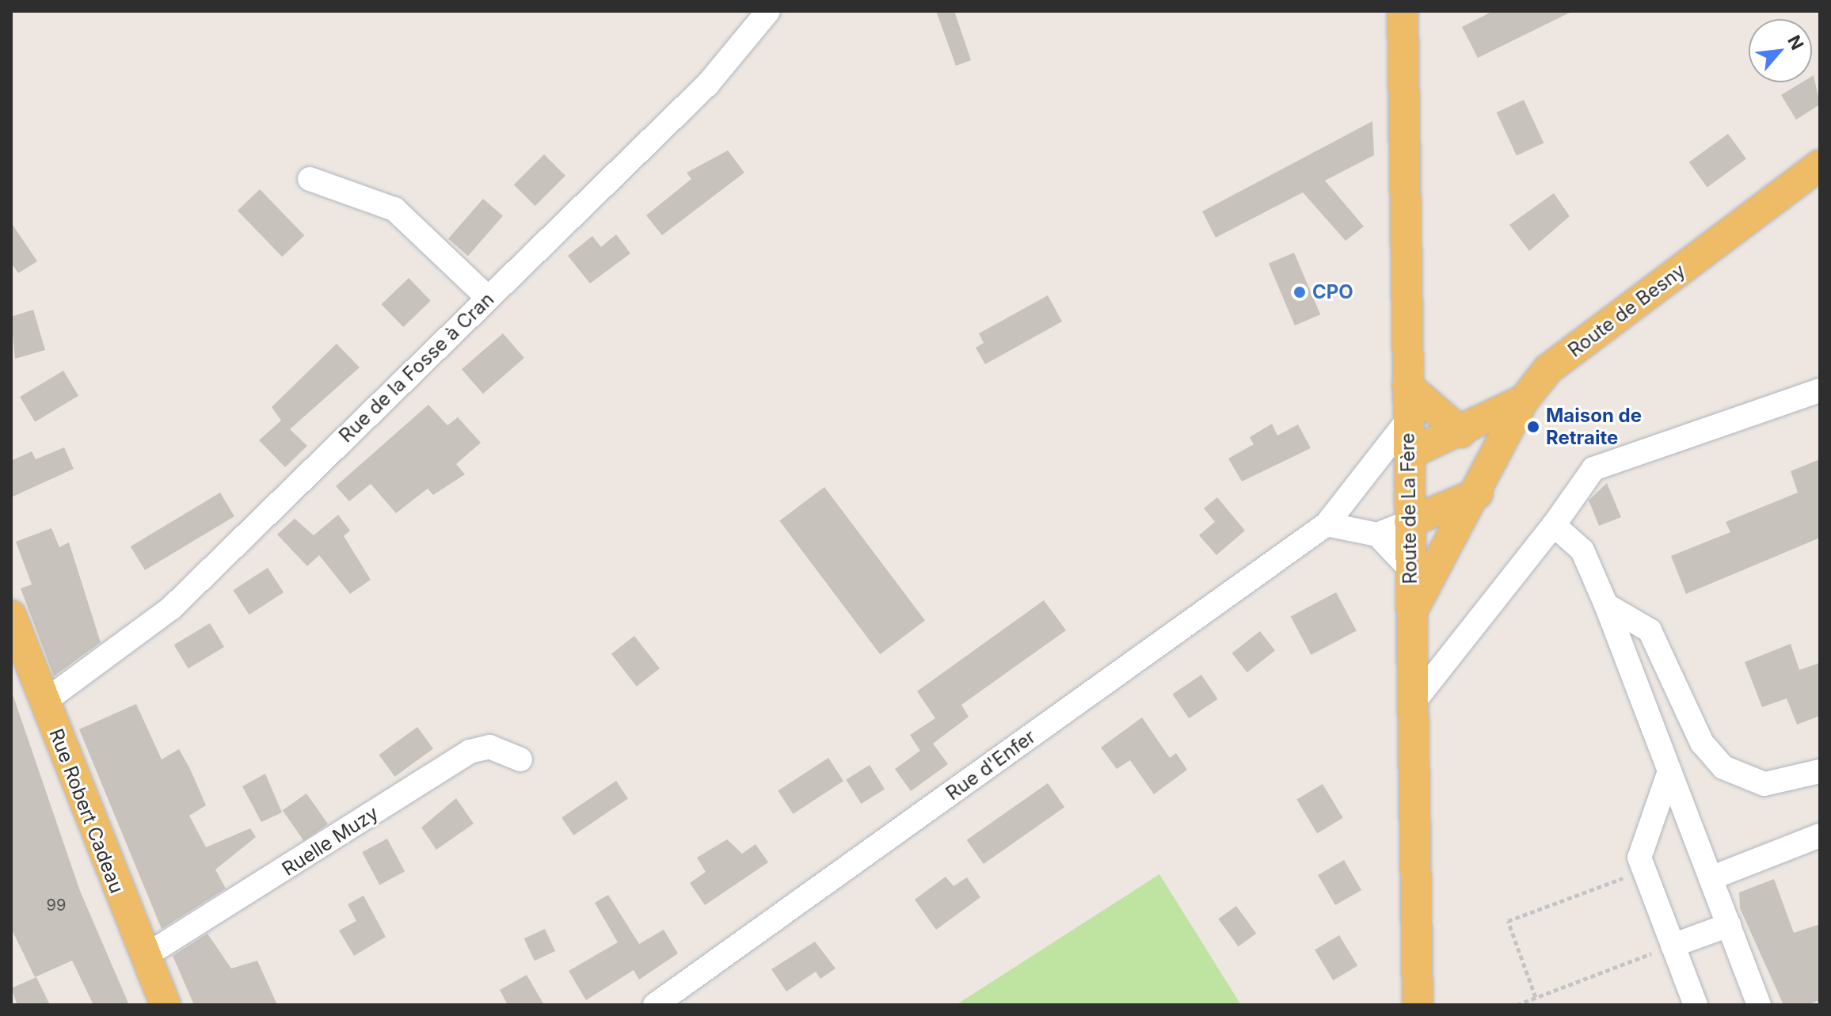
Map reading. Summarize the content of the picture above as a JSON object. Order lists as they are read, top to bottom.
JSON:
{
  "streets": {
    "main road": ["Route de Besny", "Route de La Fère", "Rue Robert Cadeau"],
    "street": ["Rue de la Fosse à Cran", "Rue d'Enfer", "Ruelle Muzy"]
  },
  "crossings": [
    ["Route de Besny", "Route de La Fère"],
    ["Rue de la Fosse à Cran", "Rue Robert Cadeau"],
    ["Route de La Fère", "Rue d'Enfer"],
    ["Rue Robert Cadeau", "Ruelle Muzy"]
  ],
  "places": ["CPO", "Maison de Retraite"],
  "house_numbers": ["99"],
  "north": "top right"
}
